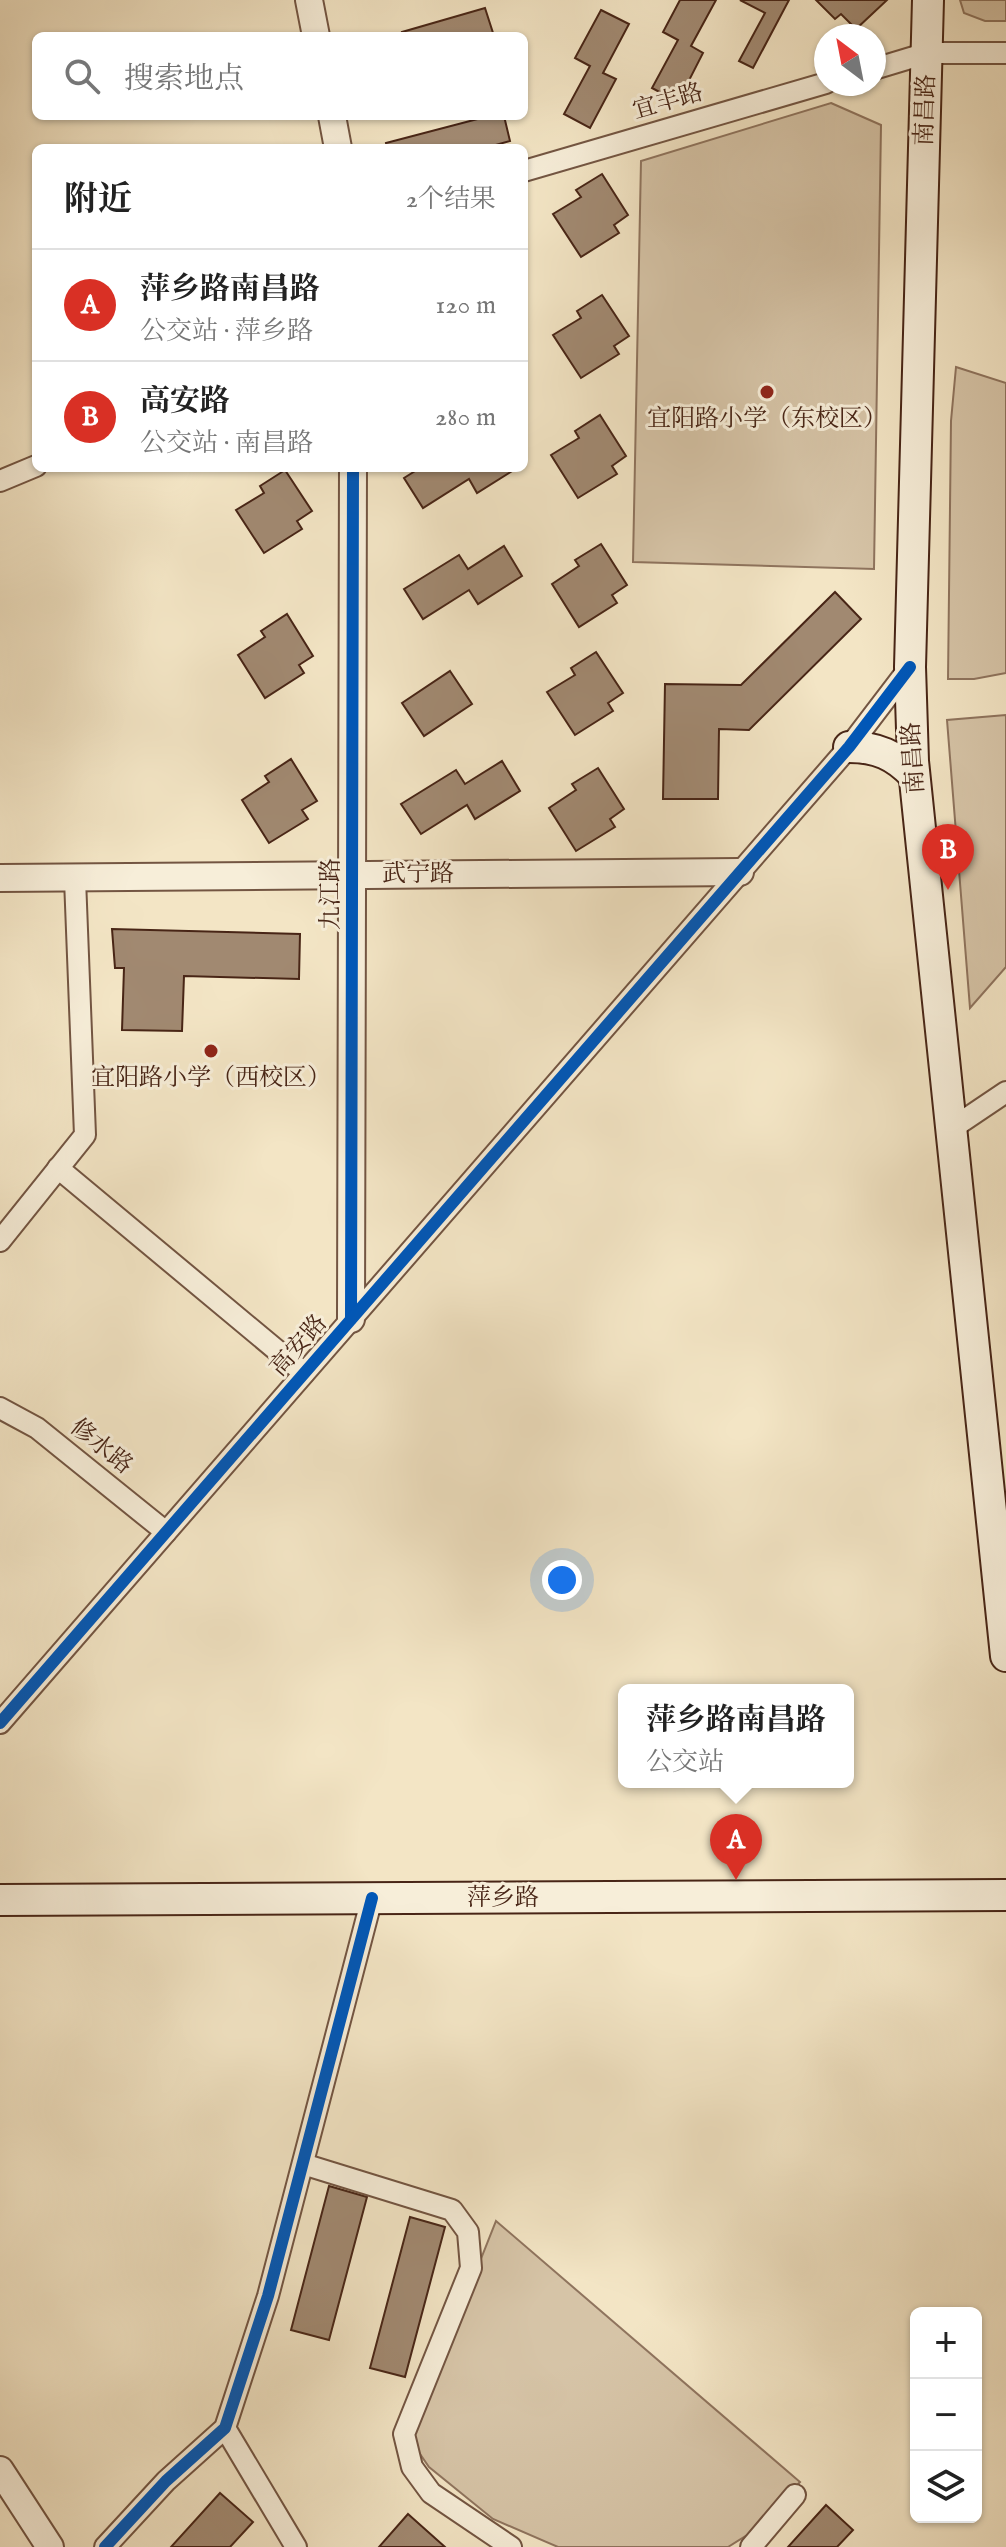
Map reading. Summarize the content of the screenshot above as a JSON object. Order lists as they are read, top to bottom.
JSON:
{
  "streets": {
    "main road": ["南昌路", "萍乡路"],
    "street": [
      "宜丰路",
      "武宁路",
      "九江路",
      "高安路",
      "修水路"
    ]
  },
  "crossings": [
    ["南昌路", "高安路"],
    ["武宁路", "九江路"],
    ["武宁路", "高安路"],
    ["九江路", "高安路"],
    ["高安路", "修水路"]
  ],
  "places": ["宜阳路小学（东校区）", "宜阳路小学（西校区）"],
  "north": "top left",
  "page": {
    "search": "搜索地点",
    "heading": ["附近", "2个结果"],
    "list": [
      {
        "mark": "A",
        "name": "萍乡路南昌路",
        "note": "公交站 · 萍乡路",
        "value": "120 m"
      },
      {
        "mark": "B",
        "name": "高安路",
        "note": "公交站 · 南昌路",
        "value": "280 m"
      }
    ],
    "pins": ["B", "A"],
    "popup": ["萍乡路南昌路", "公交站"],
    "map_buttons": ["+", "−"]
  }
}
